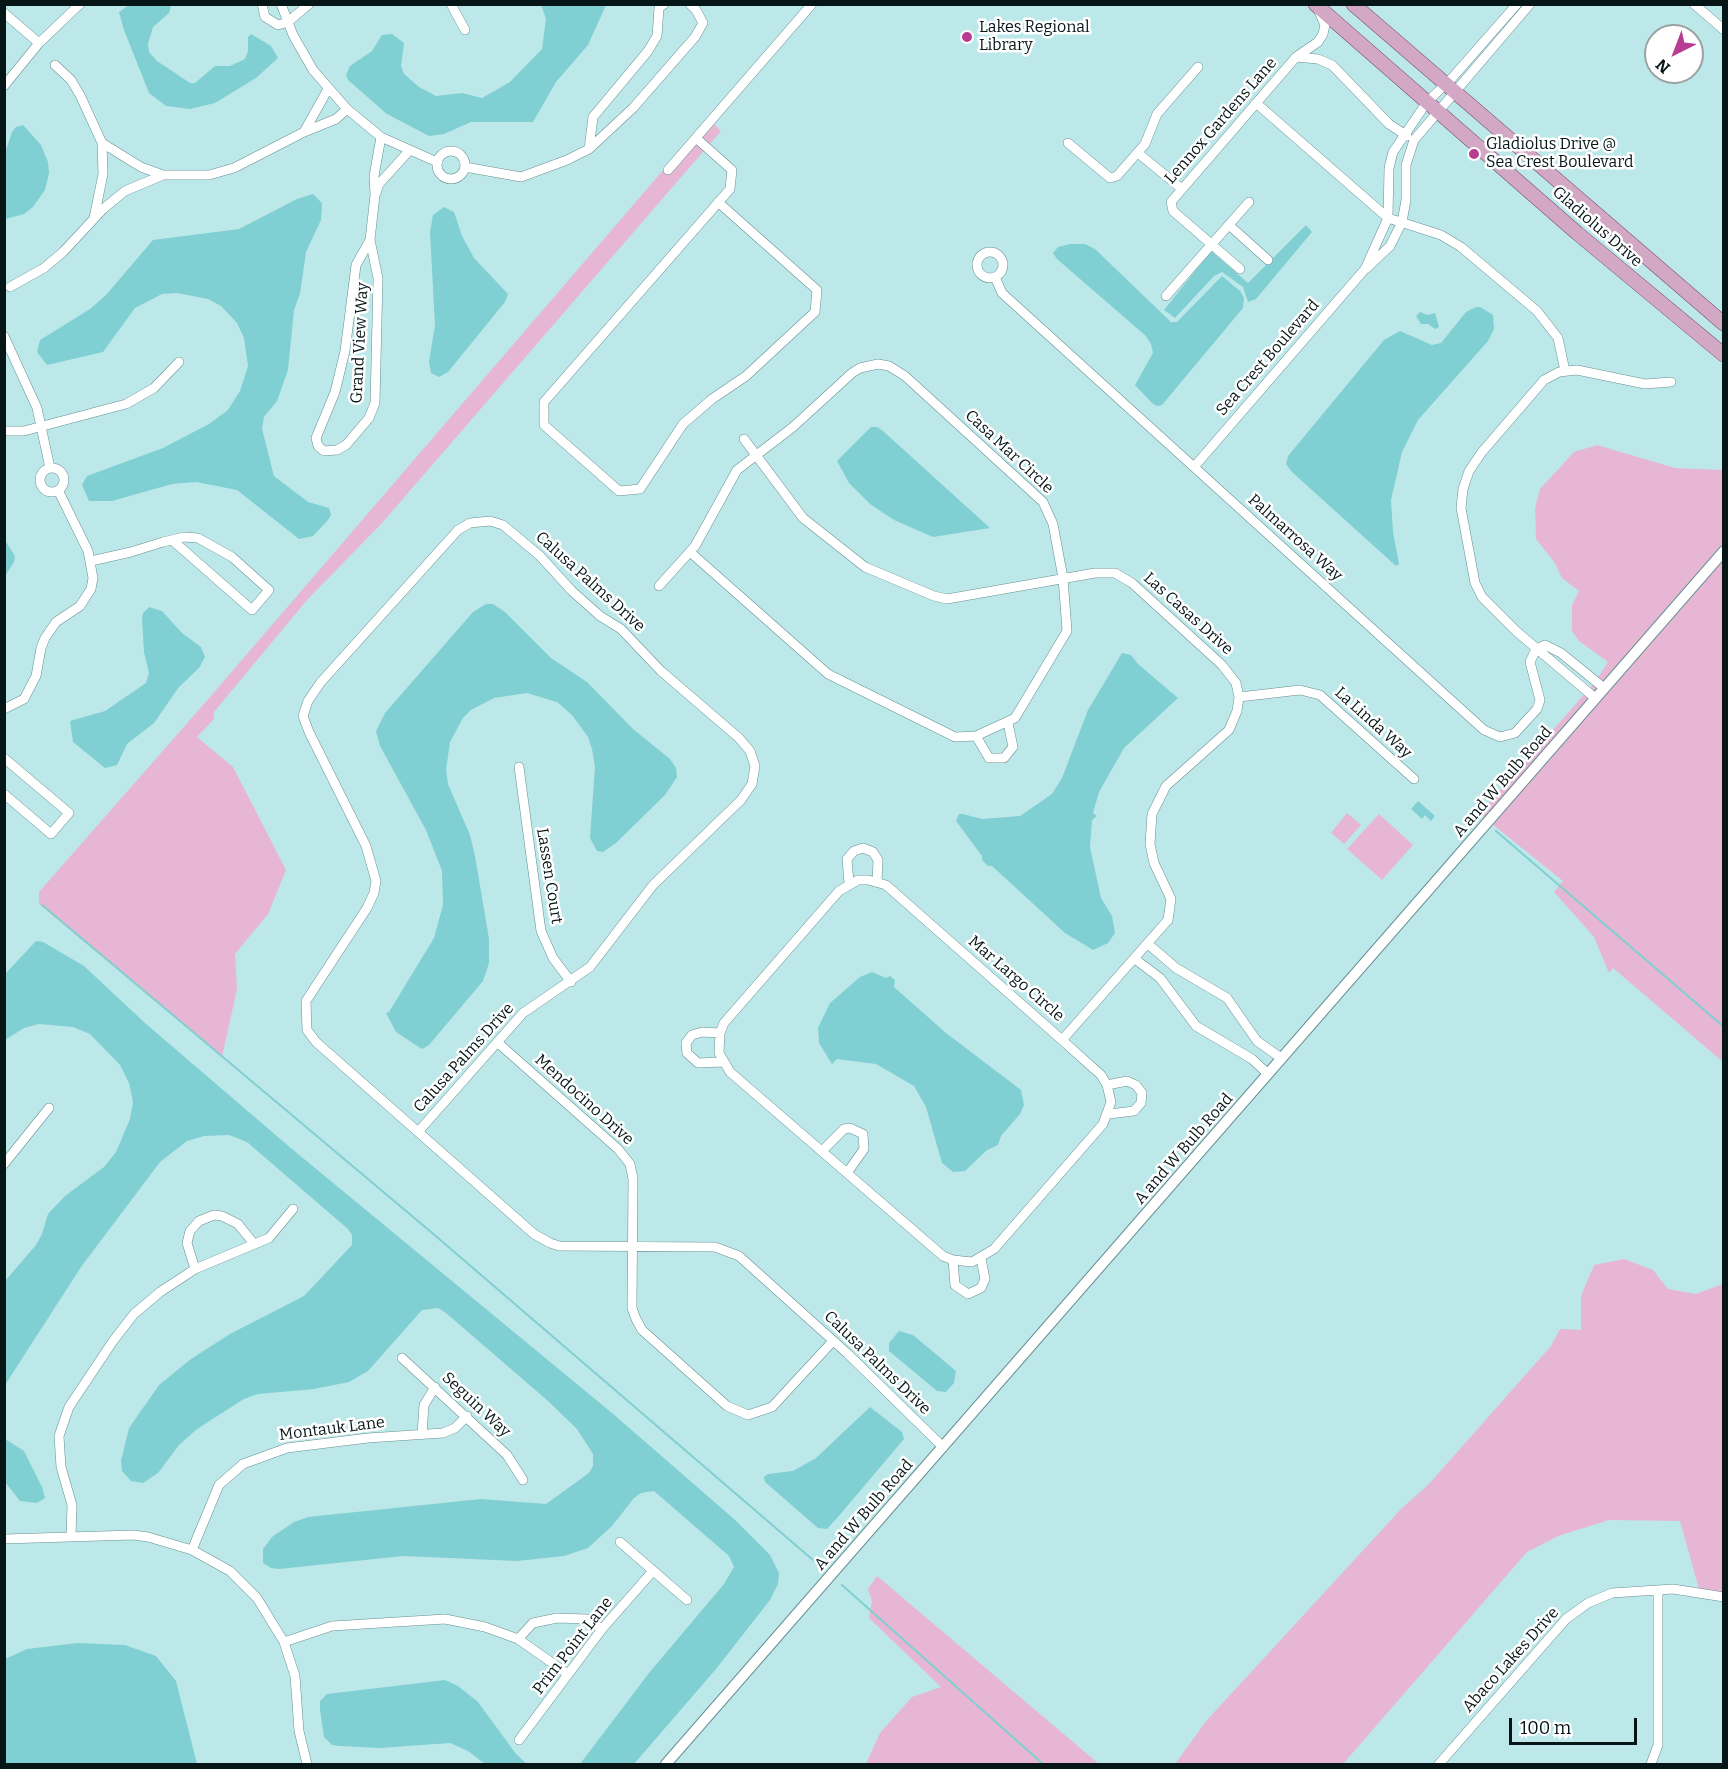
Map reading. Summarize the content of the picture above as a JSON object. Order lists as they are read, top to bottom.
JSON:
{
  "streets": {
    "main road": ["Gladiolus Drive"],
    "street": [
      "Lennox Gardens Lane",
      "Grand View Way",
      "Sea Crest Boulevard",
      "Casa Mar Circle",
      "Palmarrosa Way",
      "Calusa Palms Drive",
      "Las Casas Drive",
      "La Linda Way",
      "A and W Bulb Road",
      "Lassen Court",
      "Mar Largo Circle",
      "Mendocino Drive",
      "Seguin Way",
      "Montauk Lane",
      "Prim Point Lane",
      "Abaco Lakes Drive"
    ]
  },
  "crossings": [
    ["Lennox Gardens Lane", "Gladiolus Drive"],
    ["Lennox Gardens Lane", "Sea Crest Boulevard"],
    ["Gladiolus Drive", "Sea Crest Boulevard"],
    ["Sea Crest Boulevard", "Palmarrosa Way"],
    ["Casa Mar Circle", "Las Casas Drive"],
    ["Calusa Palms Drive", "A and W Bulb Road"],
    ["Calusa Palms Drive", "Lassen Court"],
    ["Calusa Palms Drive", "Mendocino Drive"],
    ["Las Casas Drive", "La Linda Way"],
    ["Seguin Way", "Montauk Lane"]
  ],
  "places": ["Lakes Regional Library", "Gladiolus Drive @ Sea Crest Boulevard"],
  "scale_bar": "100 m",
  "north": "bottom left"
}
